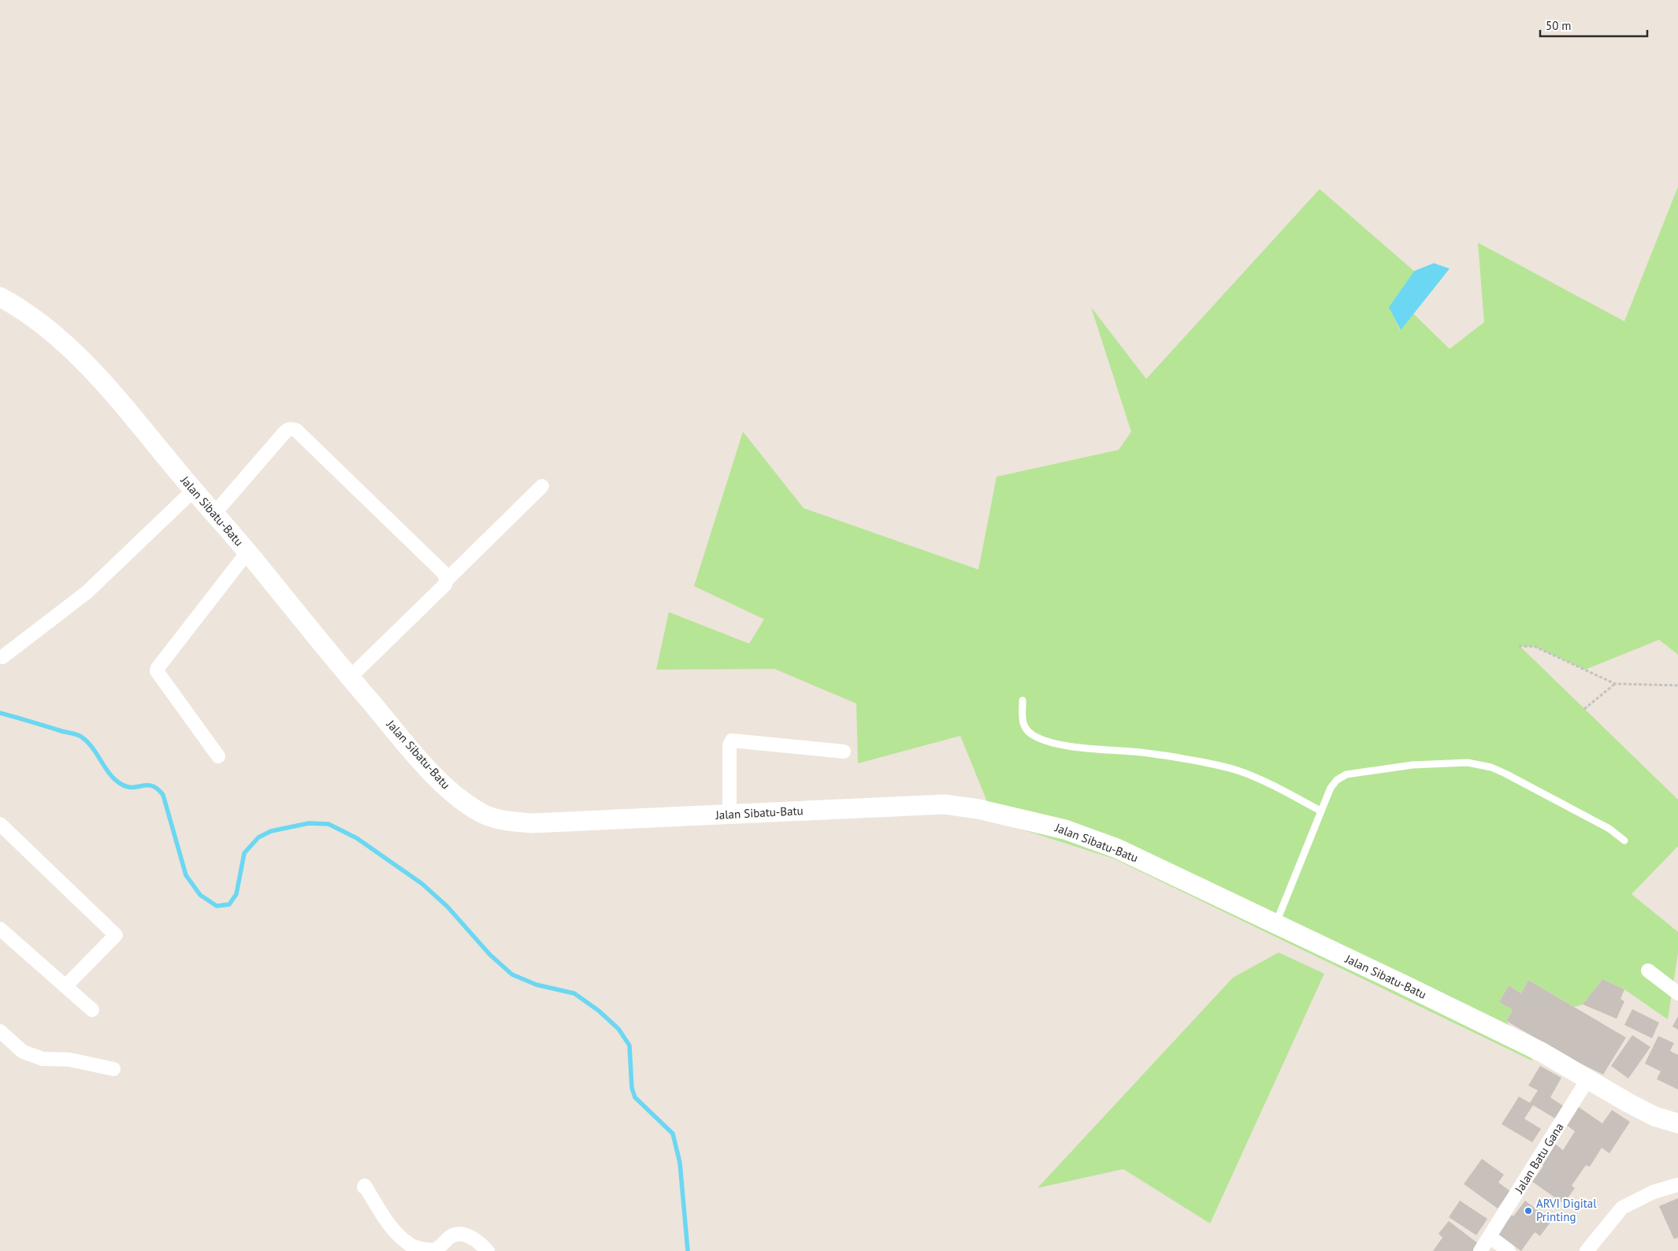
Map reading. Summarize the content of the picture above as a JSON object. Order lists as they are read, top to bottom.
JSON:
{
  "streets": {
    "street": ["Jalan Sibatu-Batu", "Jalan Batu Gana"]
  },
  "crossings": [
    ["Jalan Sibatu-Batu", "Jalan Batu Gana"]
  ],
  "places": ["ARVI Digital Printing"],
  "scale_bar": "50 m"
}
